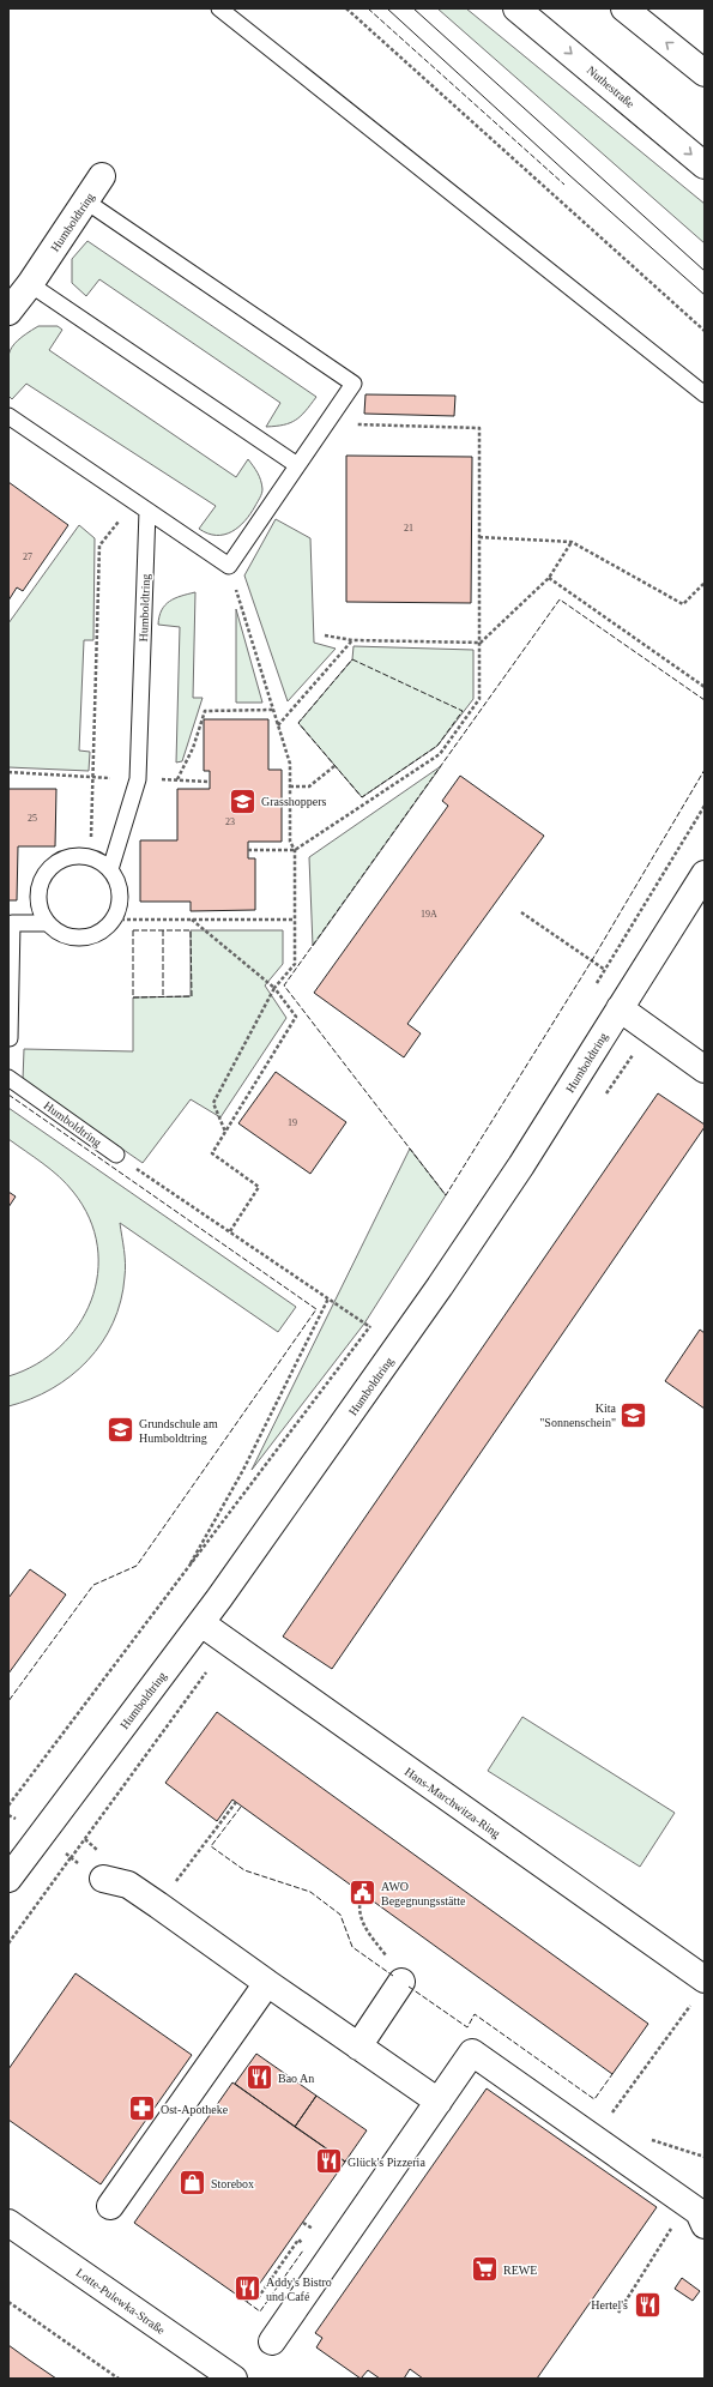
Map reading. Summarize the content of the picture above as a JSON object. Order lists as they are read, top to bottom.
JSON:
{
  "streets": {
    "main road": [
      "Nuthestraße",
      "Humboldtring",
      "Hans-Marchwitza-Ring",
      "Lotte-Pulewka-Straße"
    ]
  },
  "crossings": [
    ["Humboldtring", "Hans-Marchwitza-Ring"]
  ],
  "places": {
    "school or university": ["Grasshoppers", "Kita \"Sonnenschein\"", "Grundschule am Humboldtring"],
    "public building": ["AWO Begegnungsstätte"],
    "restaurant": [
      "Bao An",
      "Glück's Pizzeria",
      "Addy's Bistro und Café",
      "Hertel's"
    ],
    "pharmacy": ["Ost-Apotheke"],
    "shop": ["Storebox"],
    "supermarket": ["REWE"]
  },
  "house_numbers": [
    "21",
    "27",
    "25",
    "23",
    "19A",
    "19"
  ]
}
